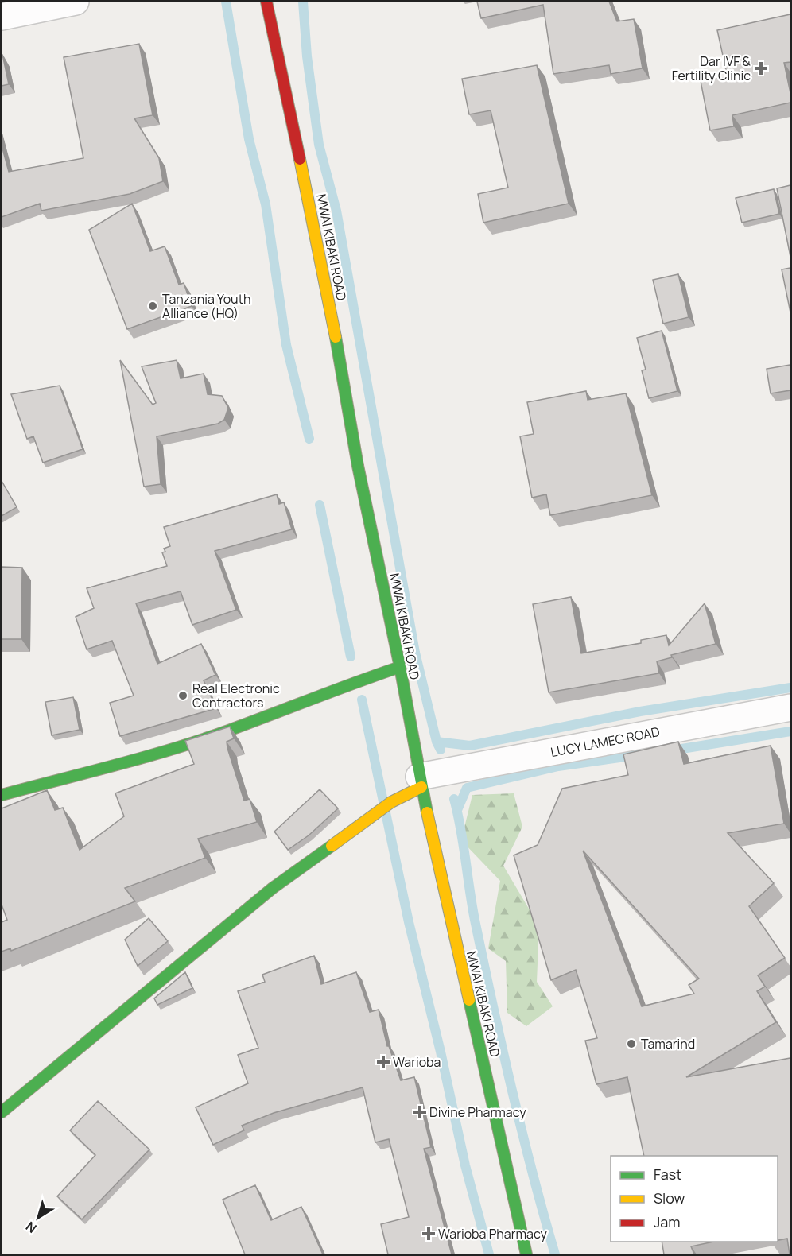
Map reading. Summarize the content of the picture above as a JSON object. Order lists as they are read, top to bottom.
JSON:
{
  "streets": {
    "main road": ["MWAI KIBAKI ROAD"],
    "street": ["LUCY LAMEC ROAD"]
  },
  "crossings": [
    ["MWAI KIBAKI ROAD", "LUCY LAMEC ROAD"]
  ],
  "places": {
    "health": [
      "Dar IVF & Fertility Clinic",
      "Warioba",
      "Divine Pharmacy",
      "Warioba Pharmacy"
    ],
    "other": ["Tanzania Youth Alliance (HQ)", "Real Electronic Contractors", "Tamarind"]
  },
  "legend": ["Fast", "Slow", "Jam"],
  "north": "bottom left"
}
